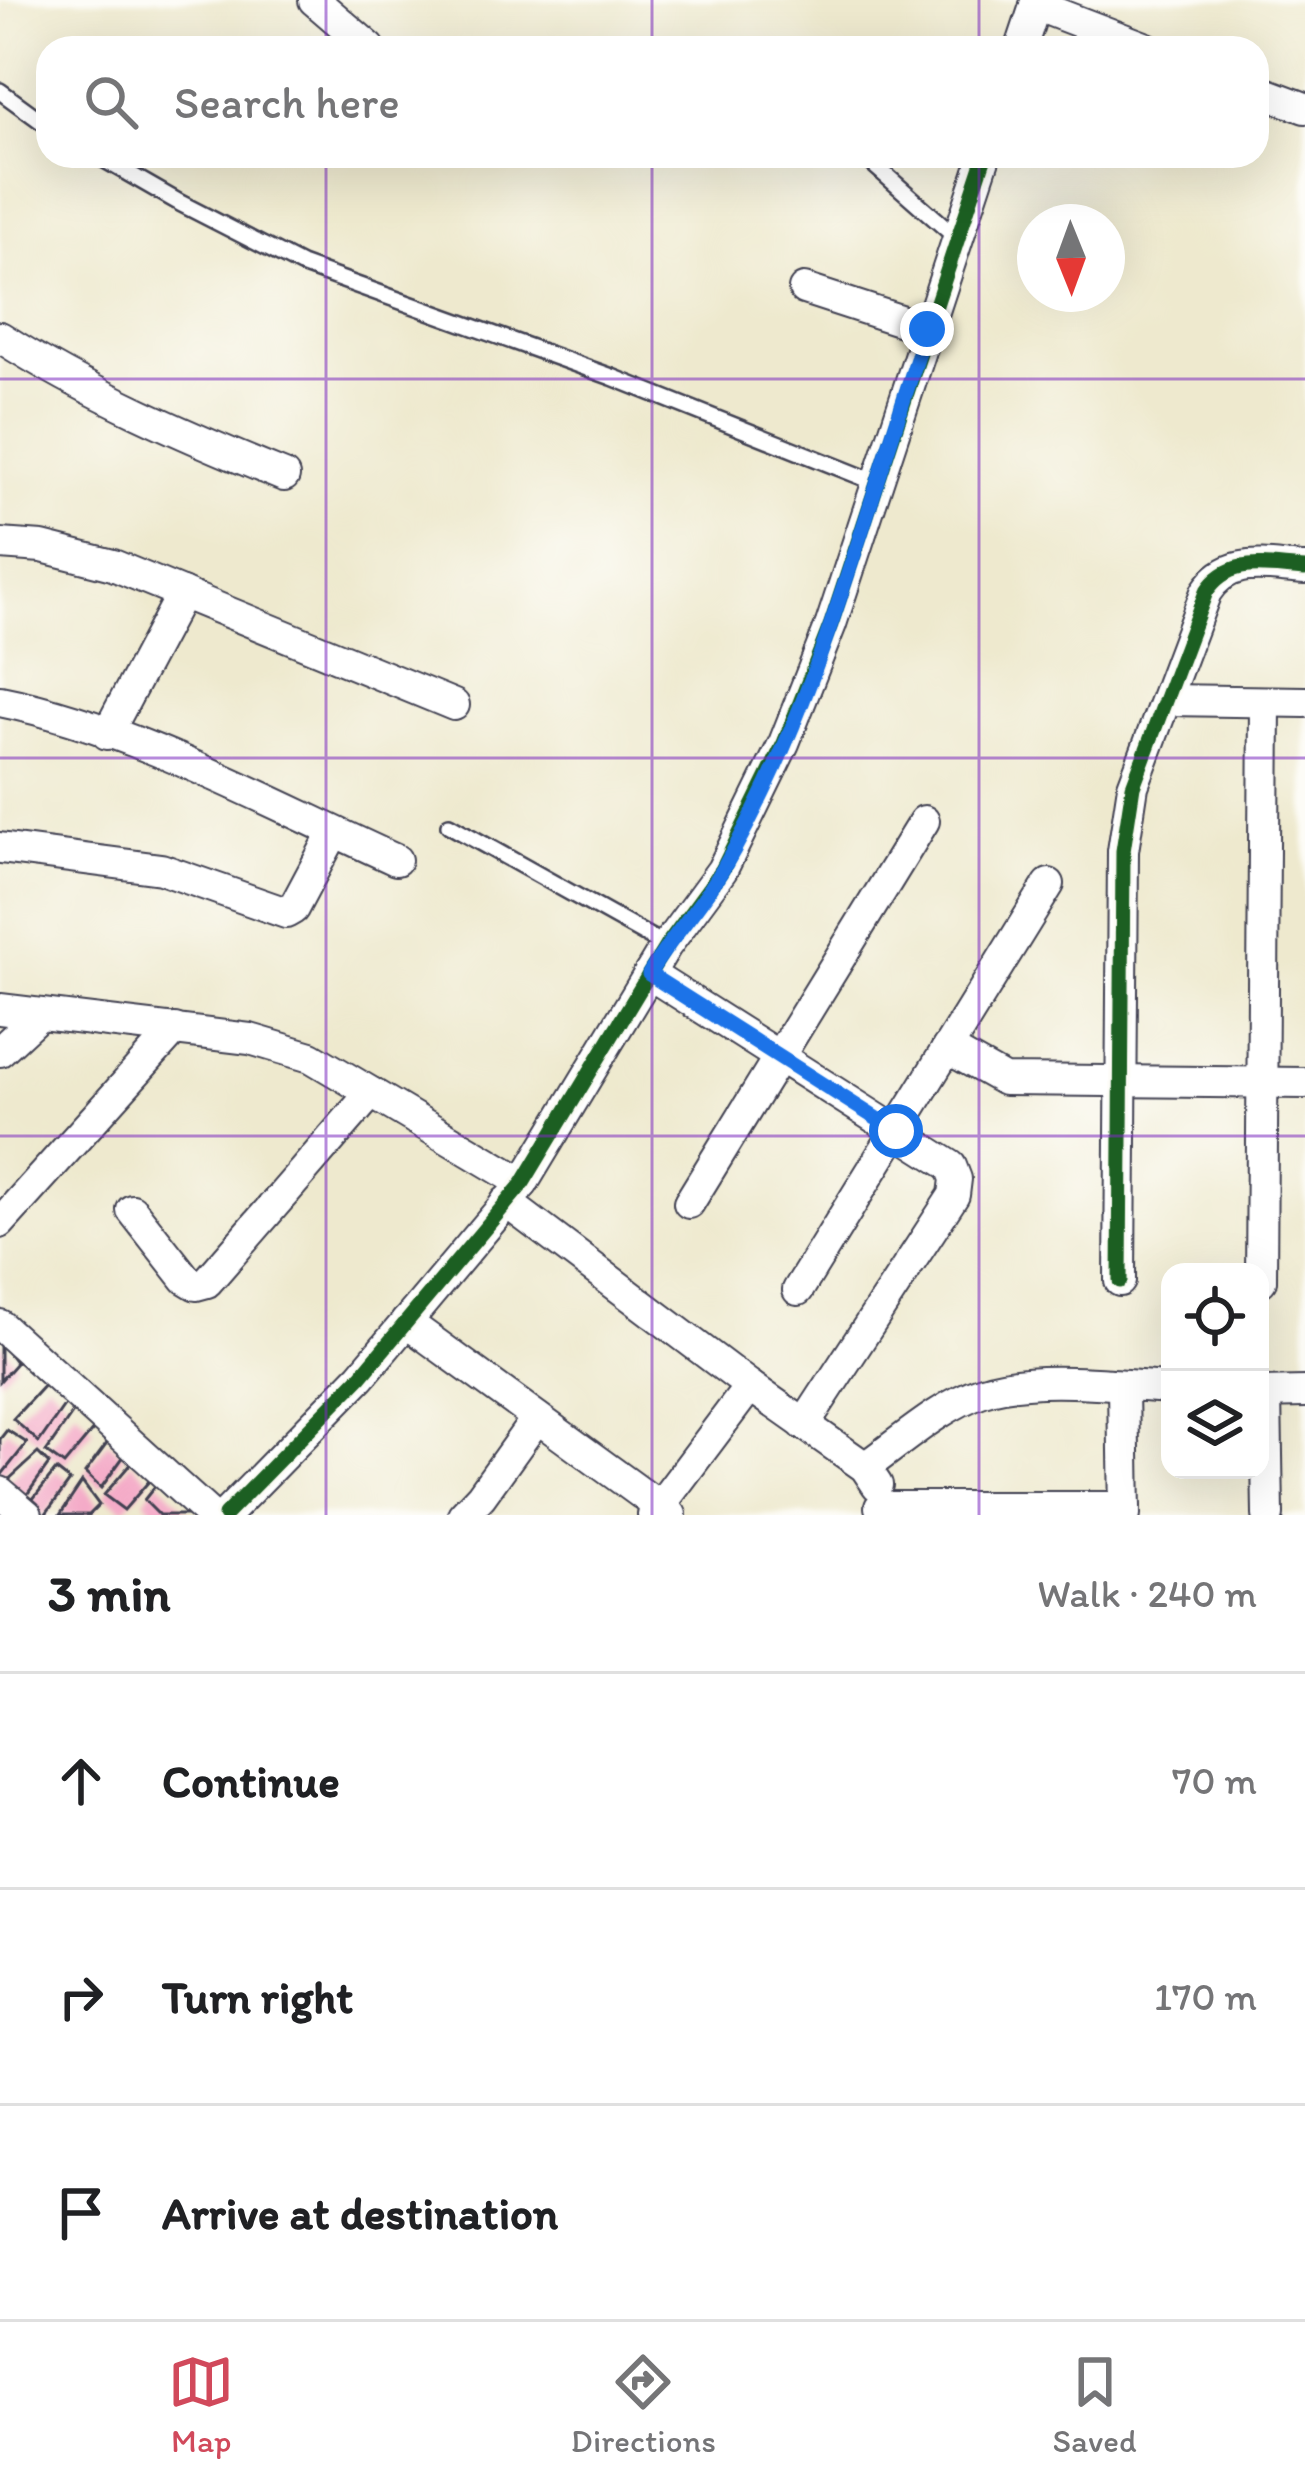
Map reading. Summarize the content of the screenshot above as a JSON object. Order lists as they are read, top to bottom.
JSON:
{
  "north": "bottom",
  "page": {
    "search": "Search here",
    "heading": ["3 min", "Walk · 240 m"],
    "list": [
      ["Continue", "70 m"],
      ["Turn right", "170 m"],
      "Arrive at destination"
    ],
    "nav": ["Map", "Directions", "Saved"]
  }
}
